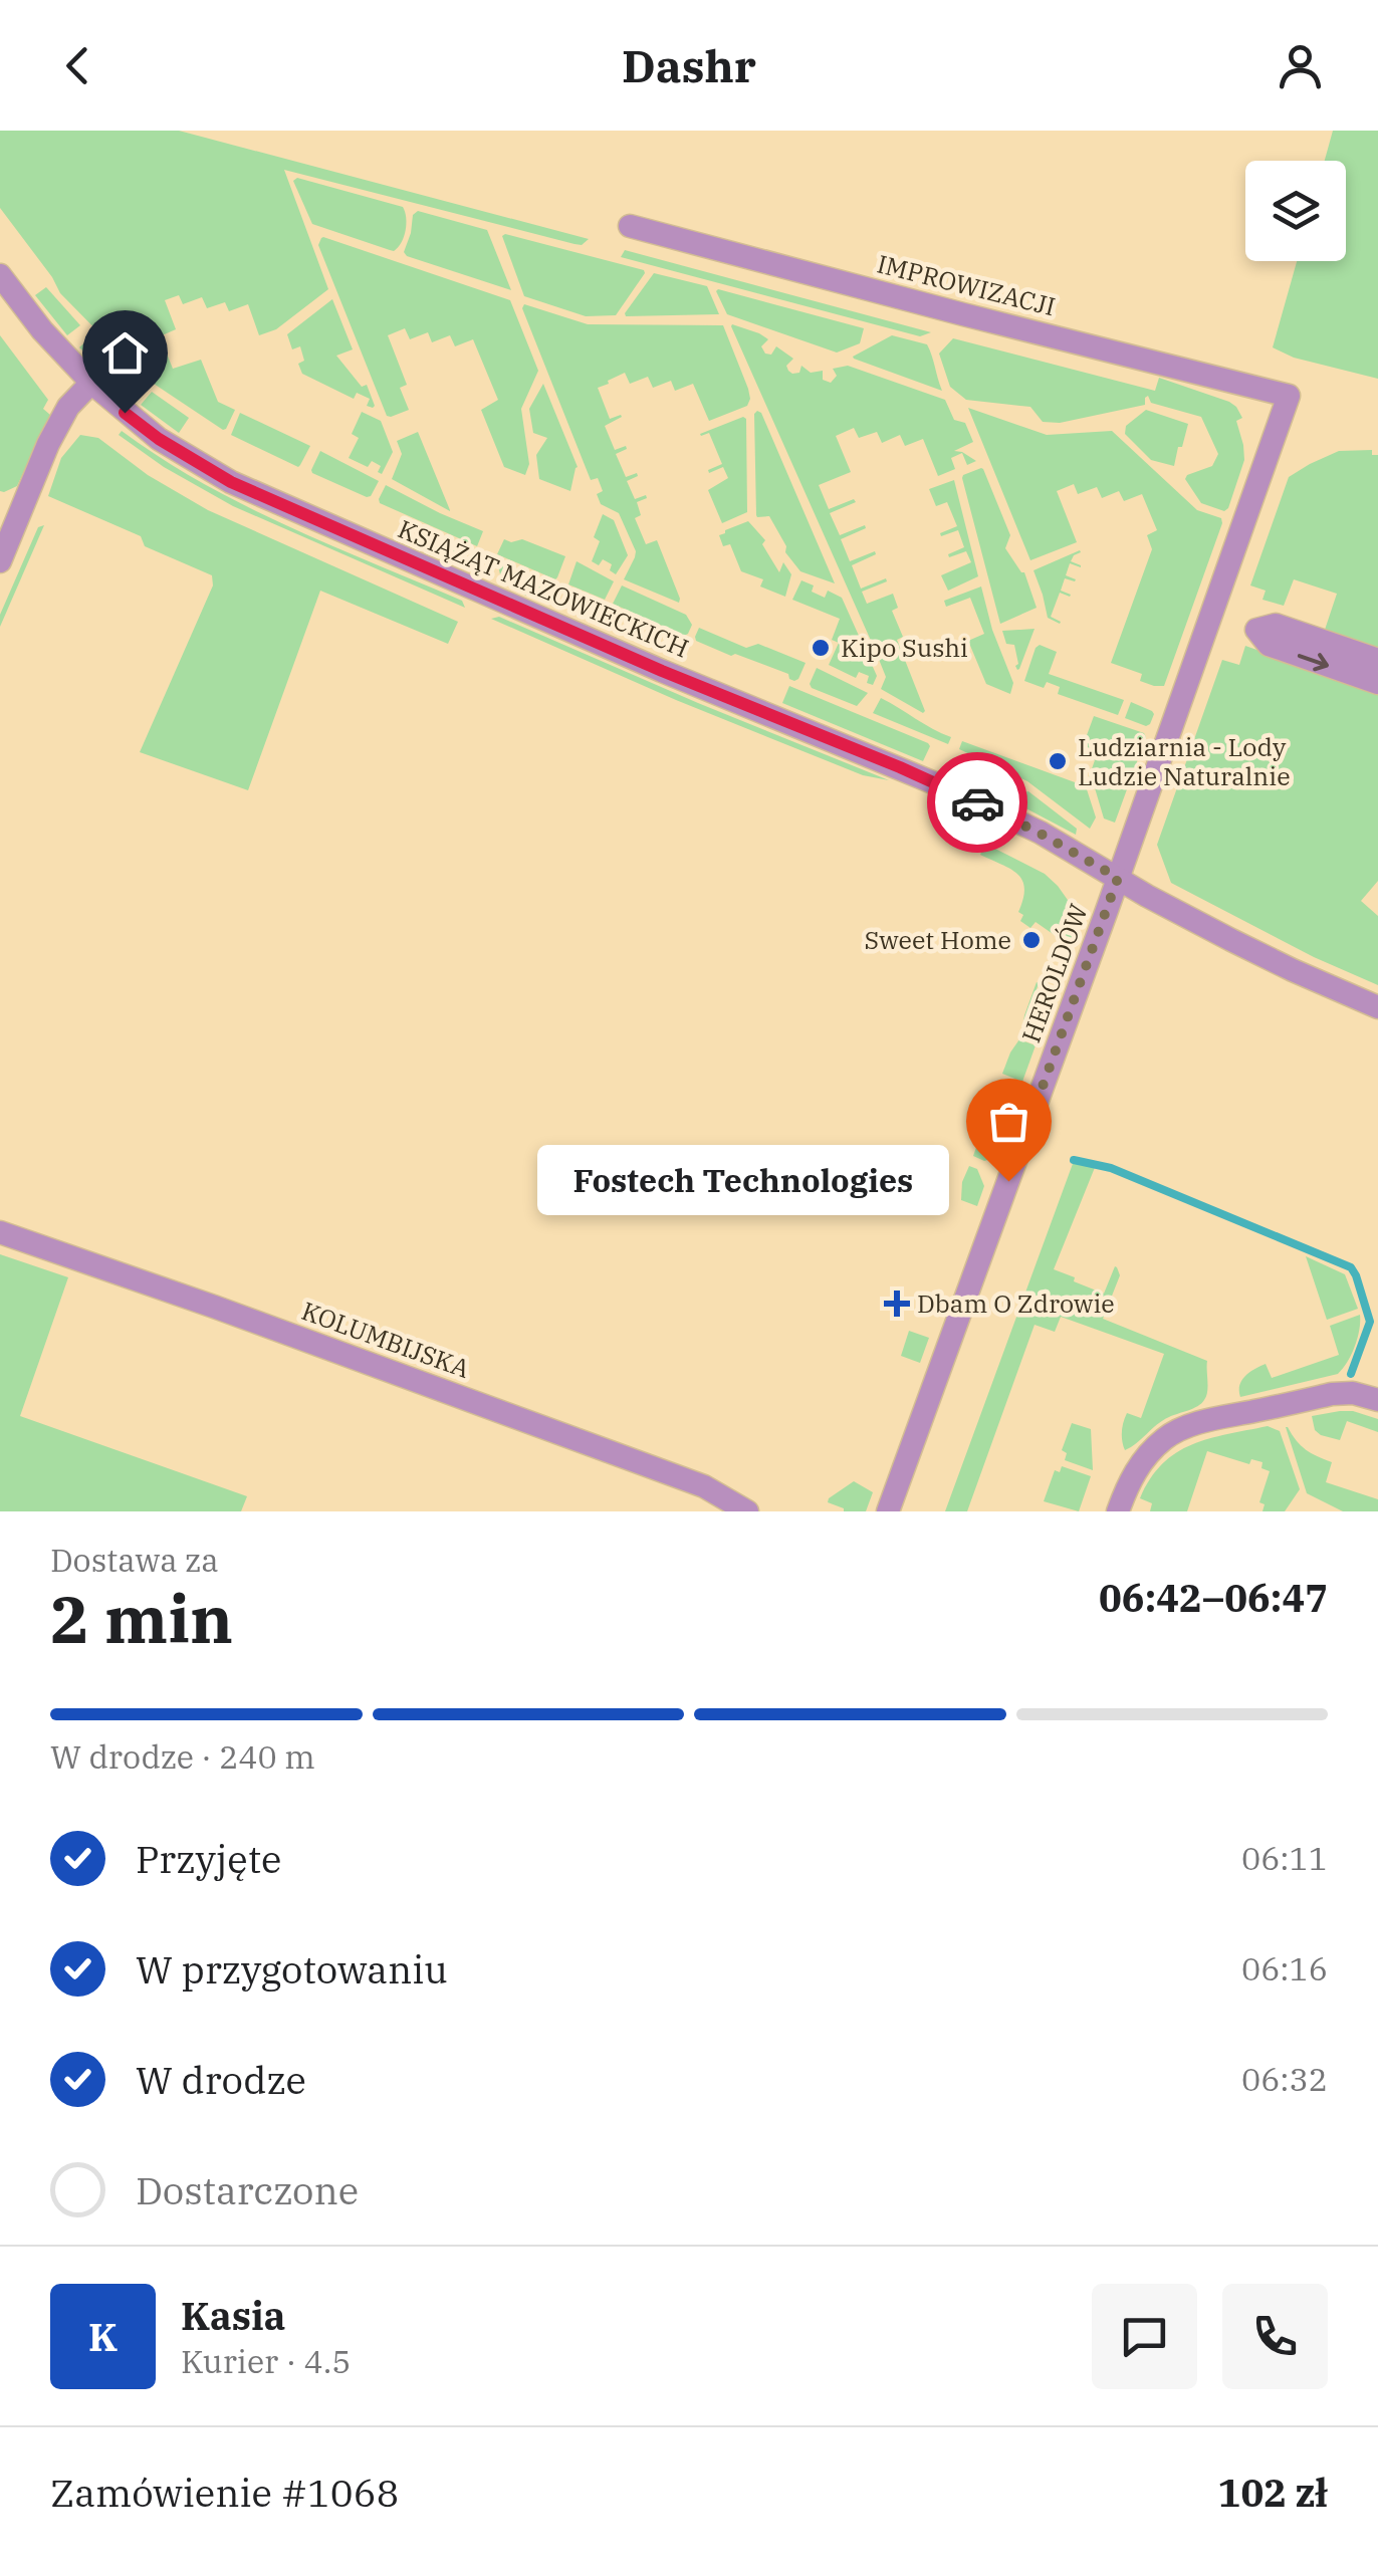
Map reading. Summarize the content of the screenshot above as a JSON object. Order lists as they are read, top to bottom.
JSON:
{
  "streets": {
    "street": [
      "IMPROWIZACJI",
      "KSIĄŻĄT MAZOWIECKICH",
      "HEROLDÓW",
      "KOLUMBIJSKA"
    ]
  },
  "crossings": [
    ["IMPROWIZACJI", "HEROLDÓW"],
    ["KSIĄŻĄT MAZOWIECKICH", "HEROLDÓW"]
  ],
  "places": {
    "other": [
      "Kipo Sushi",
      "Ludziarnia - Lody Ludzie Naturalnie",
      "Sweet Home",
      "Fostech Technologies"
    ],
    "health": ["Dbam O Zdrowie"]
  },
  "page": {
    "header": "Dashr",
    "bubble": "Fostech Technologies",
    "heading": ["2 min", "Dostawa za", "06:42–06:47"],
    "panel": [
      "Kasia",
      "Kurier · 4.5",
      "Zamówienie #1068",
      "102 zł"
    ],
    "bar": "W drodze · 240 m",
    "list": [
      ["Przyjęte", "06:11"],
      ["W przygotowaniu", "06:16"],
      ["W drodze", "06:32"],
      "Dostarczone"
    ],
    "round": "K"
  }
}
